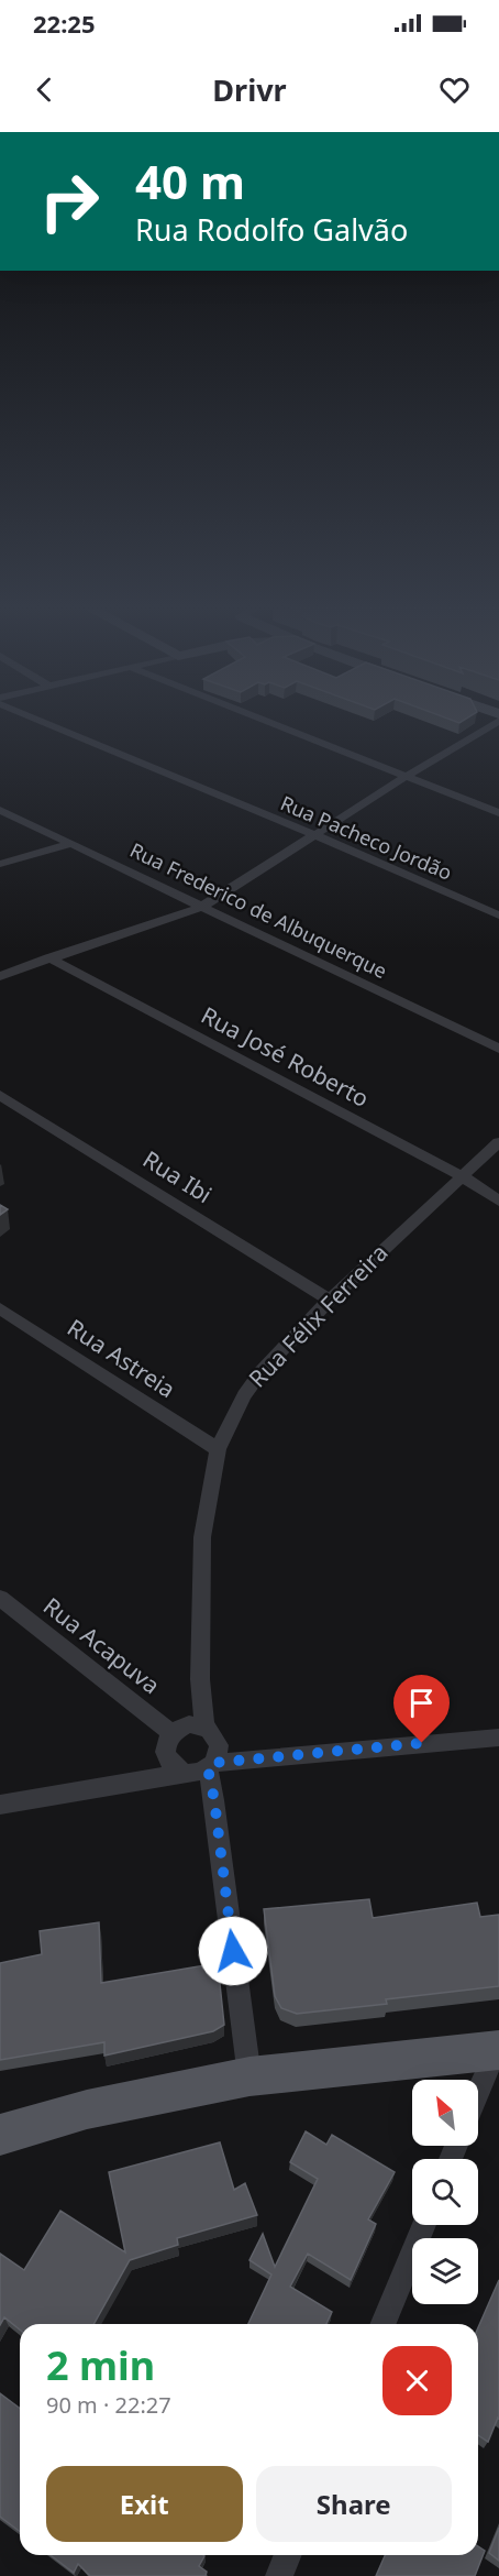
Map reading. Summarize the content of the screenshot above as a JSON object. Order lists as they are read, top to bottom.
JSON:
{
  "streets": {
    "street": [
      "Rua Pacheco Jordão",
      "Rua Frederico de Albuquerque",
      "Rua José Roberto",
      "Rua Ibi",
      "Rua Félix Ferreira",
      "Rua Astreia",
      "Rua Acapuva"
    ]
  },
  "crossings": [
    ["Rua José Roberto", "Rua Félix Ferreira"],
    ["Rua Ibi", "Rua Félix Ferreira"],
    ["Rua Félix Ferreira", "Rua Astreia"],
    ["Rua Félix Ferreira", "Rua Acapuva"]
  ],
  "north": "top left",
  "page": {
    "status": "22:25",
    "header": "Drivr",
    "turn": ["40 m", "Rua Rodolfo Galvão"],
    "heading": ["2 min", "90 m · 22:27"],
    "buttons": ["Exit", "Share"]
  }
}
